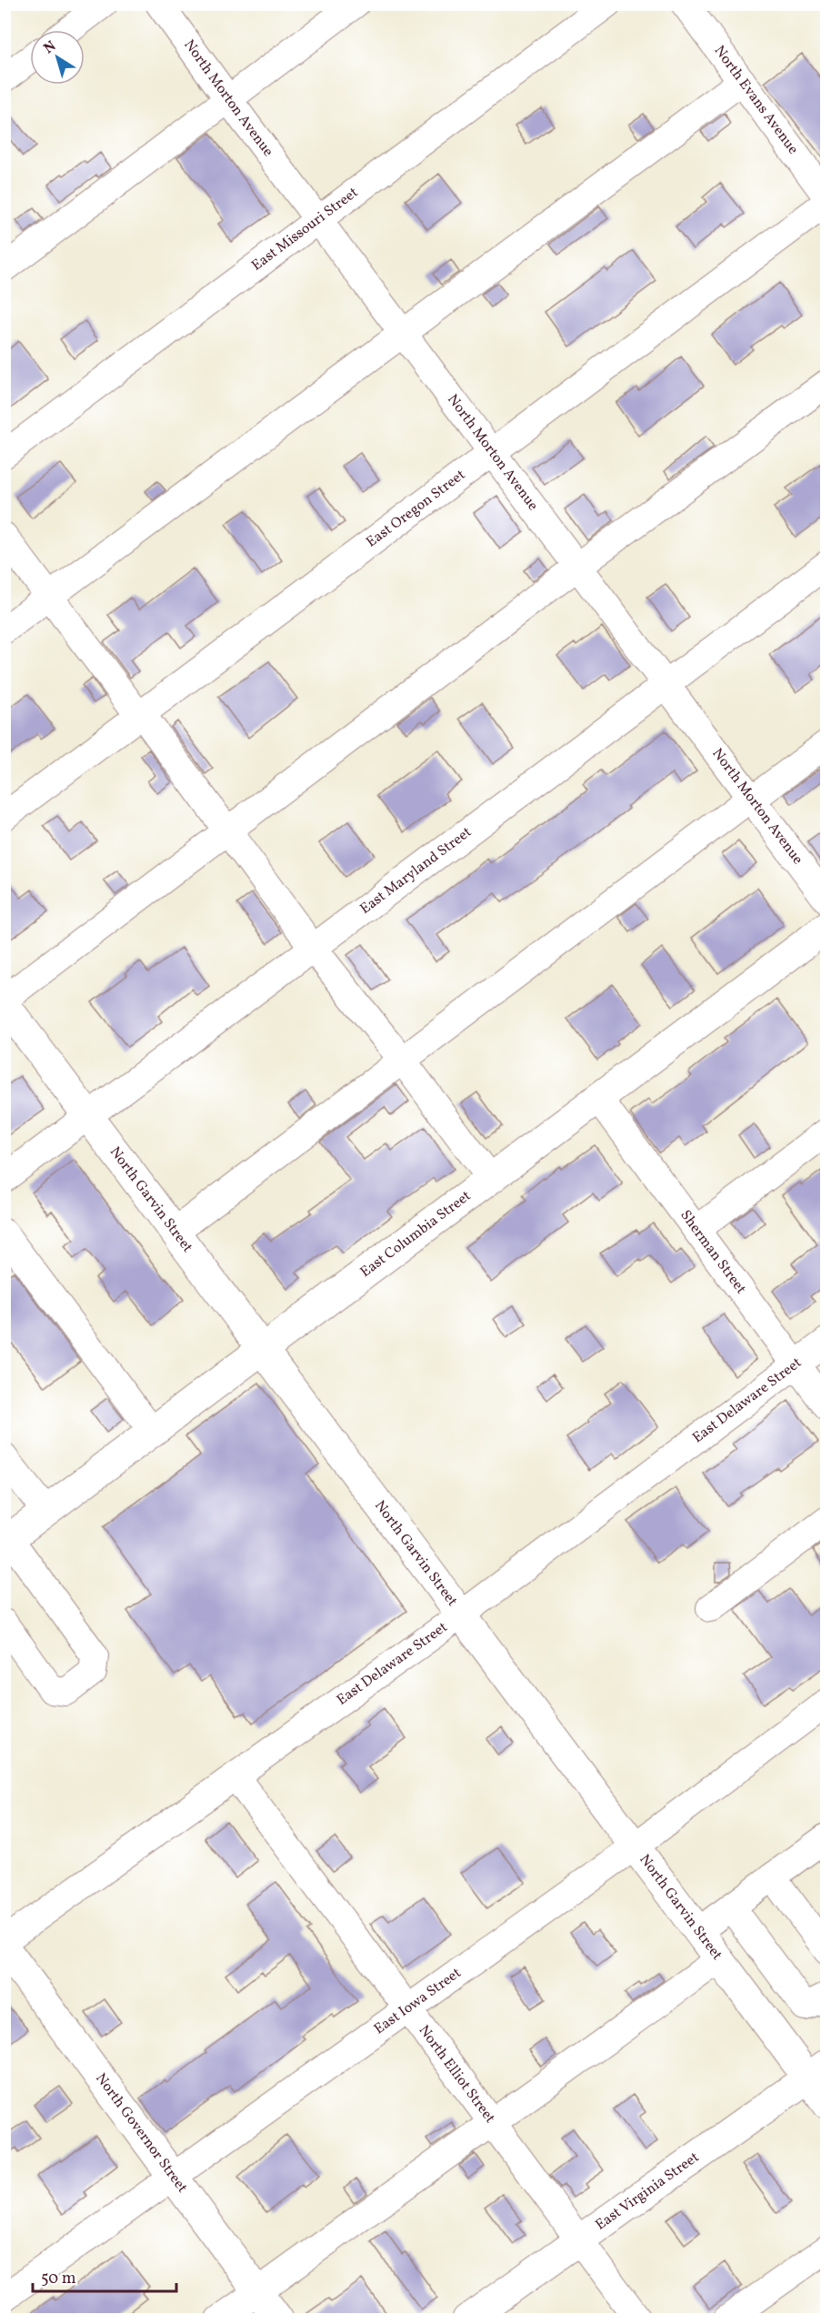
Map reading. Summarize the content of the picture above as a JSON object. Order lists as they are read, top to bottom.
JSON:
{
  "streets": {
    "main road": [
      "North Garvin Street",
      "East Columbia Street",
      "North Governor Street",
      "East Virginia Street"
    ],
    "street": [
      "North Morton Avenue",
      "North Evans Avenue",
      "East Missouri Street",
      "East Oregon Street",
      "East Maryland Street",
      "Sherman Street",
      "East Delaware Street",
      "East Iowa Street",
      "North Elliot Street"
    ]
  },
  "crossings": [
    ["North Morton Avenue", "East Missouri Street"],
    ["North Morton Avenue", "East Oregon Street"],
    ["North Morton Avenue", "East Maryland Street"],
    ["East Maryland Street", "North Garvin Street"],
    ["North Garvin Street", "East Columbia Street"],
    ["North Garvin Street", "East Delaware Street"],
    ["North Garvin Street", "East Iowa Street"],
    ["North Garvin Street", "East Virginia Street"],
    ["East Columbia Street", "Sherman Street"],
    ["Sherman Street", "East Delaware Street"],
    ["East Delaware Street", "North Elliot Street"],
    ["East Iowa Street", "North Elliot Street"],
    ["East Iowa Street", "North Governor Street"],
    ["North Elliot Street", "East Virginia Street"]
  ],
  "scale_bar": "50 m",
  "north": "top left"
}
